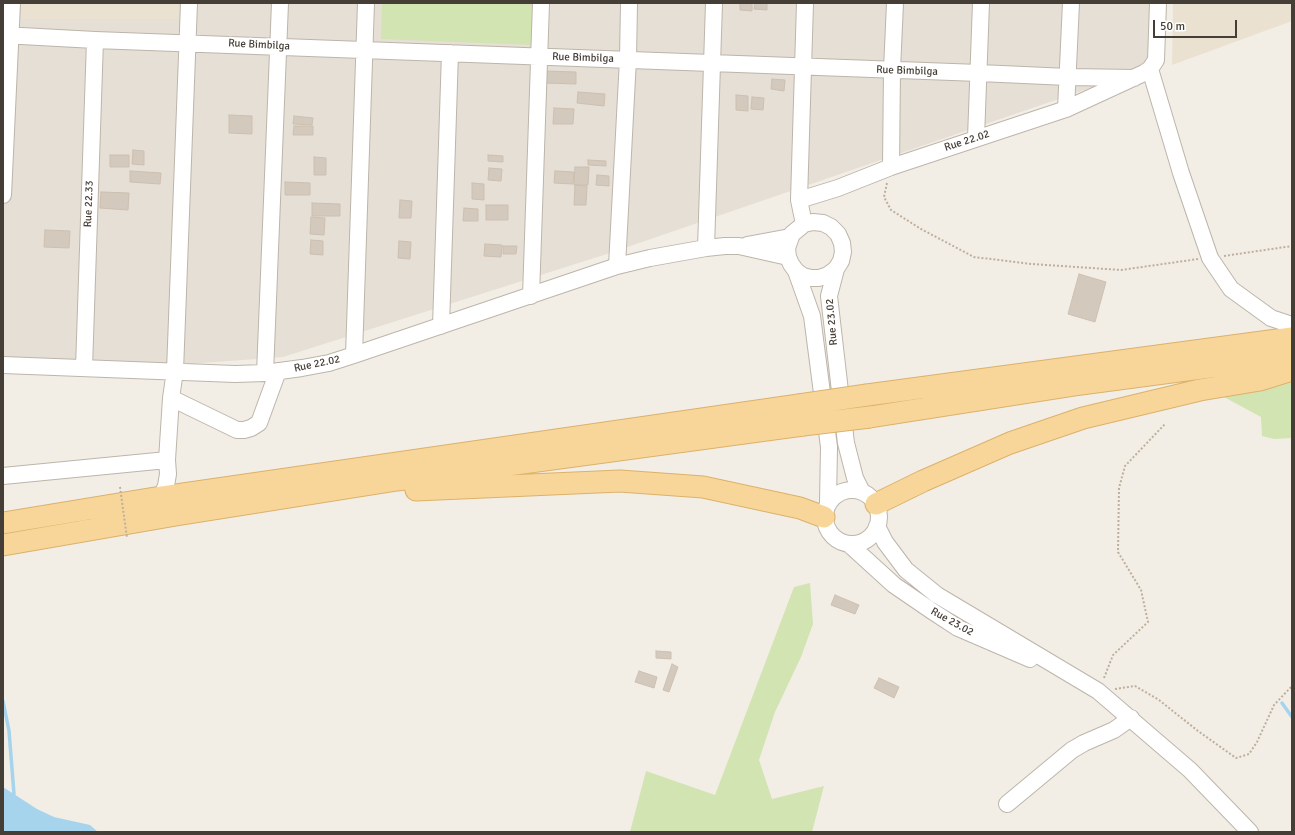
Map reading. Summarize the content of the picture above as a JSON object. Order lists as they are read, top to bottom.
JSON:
{
  "streets": {
    "street": [
      "Rue Bimbilga",
      "Rue 22.02",
      "Rue 22.33",
      "Rue 23.02"
    ]
  },
  "crossings": [
    ["Rue Bimbilga", "Rue 22.02"],
    ["Rue Bimbilga", "Rue 22.33"],
    ["Rue 22.02", "Rue 22.33"]
  ],
  "scale_bar": "50 m"
}
